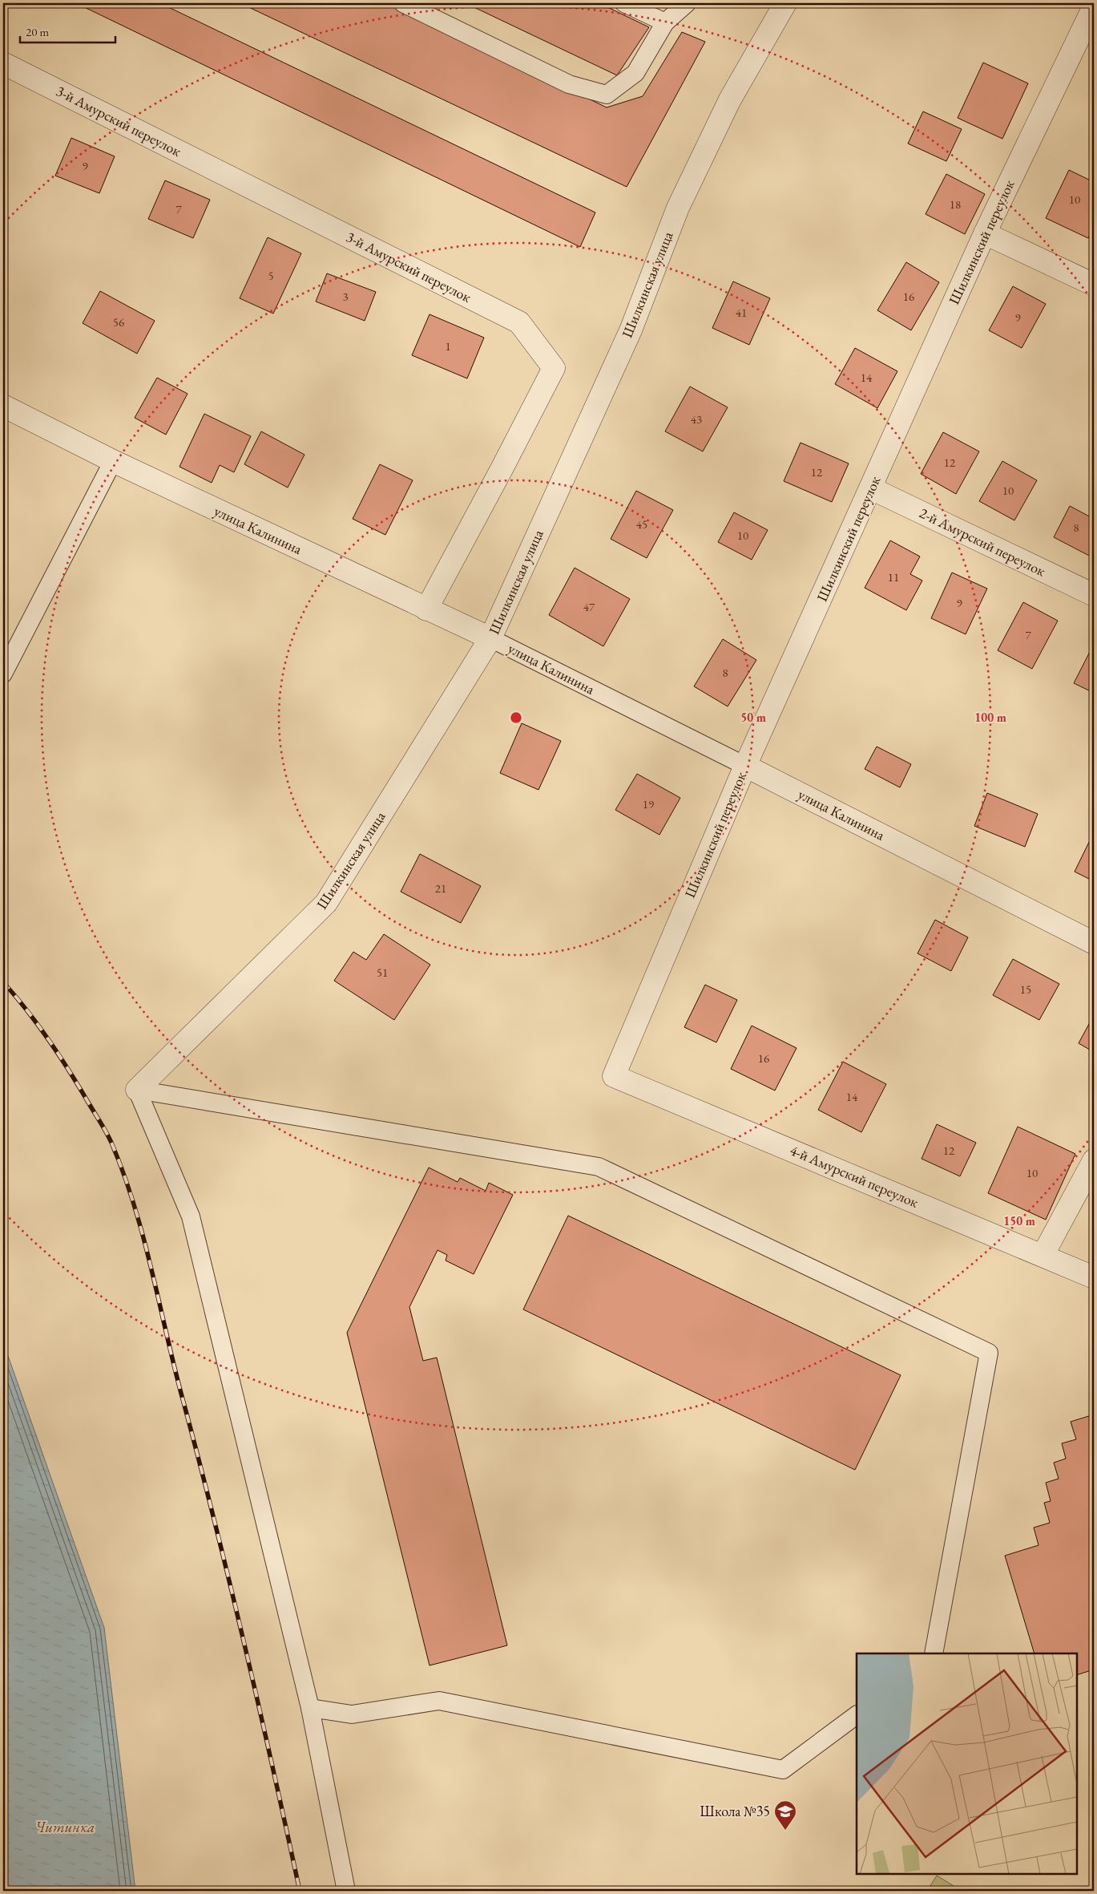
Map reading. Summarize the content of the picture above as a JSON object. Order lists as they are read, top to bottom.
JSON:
{
  "streets": {
    "street": [
      "3-й Амурский переулок",
      "Шилкинский переулок",
      "Шилкинская улица",
      "улица Калинина",
      "2-й Амурский переулок",
      "4-й Амурский переулок"
    ]
  },
  "crossings": [
    ["3-й Амурский переулок", "улица Калинина"],
    ["Шилкинский переулок", "улица Калинина"],
    ["Шилкинский переулок", "2-й Амурский переулок"],
    ["Шилкинский переулок", "4-й Амурский переулок"],
    ["Шилкинская улица", "улица Калинина"]
  ],
  "water": ["Читинка"],
  "places": {
    "school or university": ["Школа №35"]
  },
  "house_numbers": [
    "9",
    "10",
    "18",
    "7",
    "5",
    "3",
    "16",
    "41",
    "9",
    "56",
    "1",
    "14",
    "43",
    "12",
    "12",
    "10",
    "45",
    "8",
    "10",
    "11",
    "9",
    "47",
    "7",
    "8",
    "19",
    "21",
    "51",
    "15",
    "16",
    "14",
    "12",
    "10"
  ],
  "scale_bar": "20 m",
  "rings": ["50 m", "100 m", "150 m"]
}
